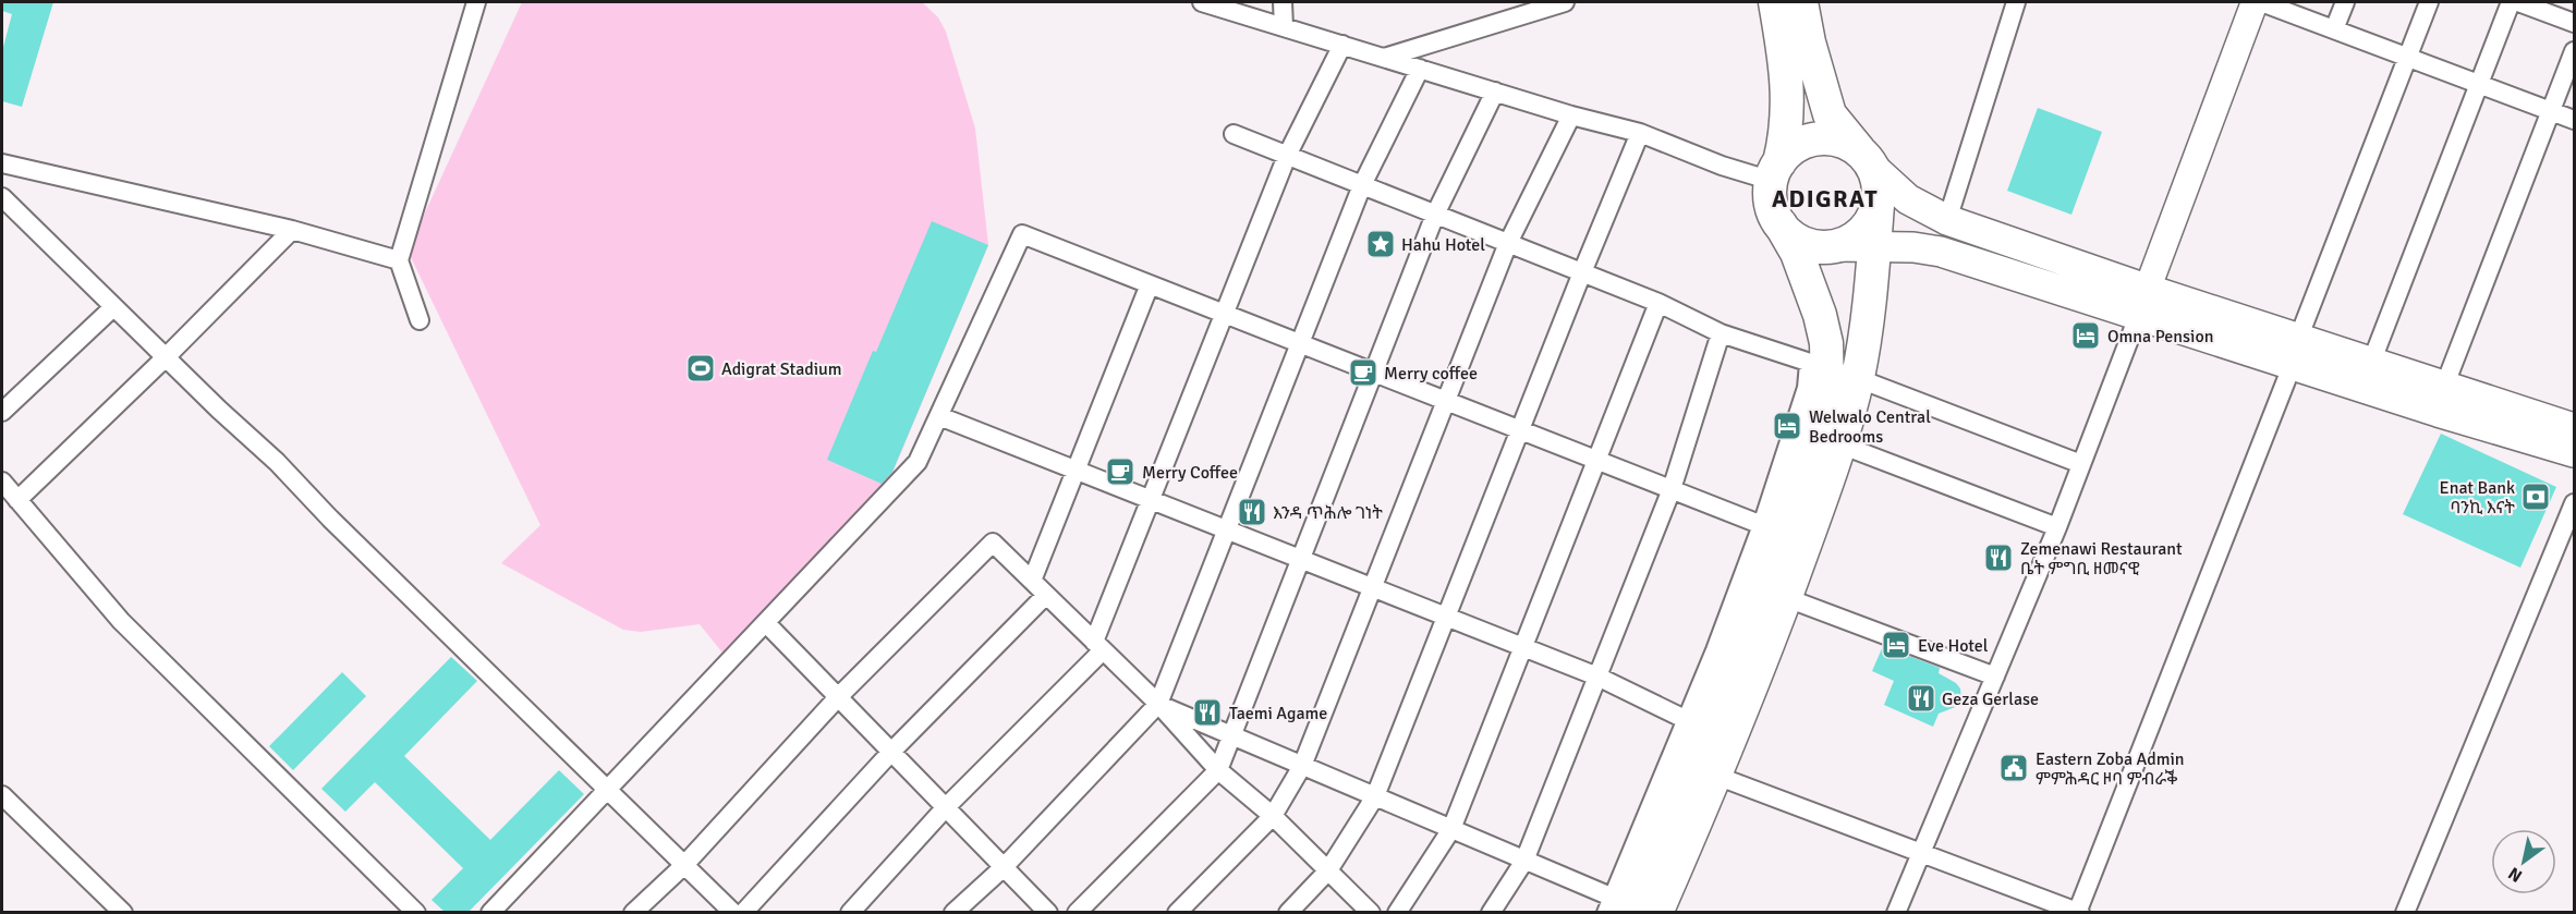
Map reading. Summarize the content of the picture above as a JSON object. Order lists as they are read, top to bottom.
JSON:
{
  "districts": ["ADIGRAT"],
  "places": {
    "place": ["Hahu Hotel"],
    "hotel": ["Omna Pension", "Welwalo Central Bedrooms", "Eve Hotel"],
    "sports": ["Adigrat Stadium"],
    "cafe": ["Merry coffee", "Merry Coffee"],
    "bank": ["Enat Bank ባንኪ እናት"],
    "restaurant": [
      "እንዳ ጥሕሎ ገነት",
      "Zemenawi Restaurant ቤት ምግቢ ዘመናዊ",
      "Geza Gerlase",
      "Taemi Agame"
    ],
    "public building": ["Eastern Zoba Admin ምምሕዳር ዞባ ምብራቕ"]
  },
  "north": "bottom left"
}
